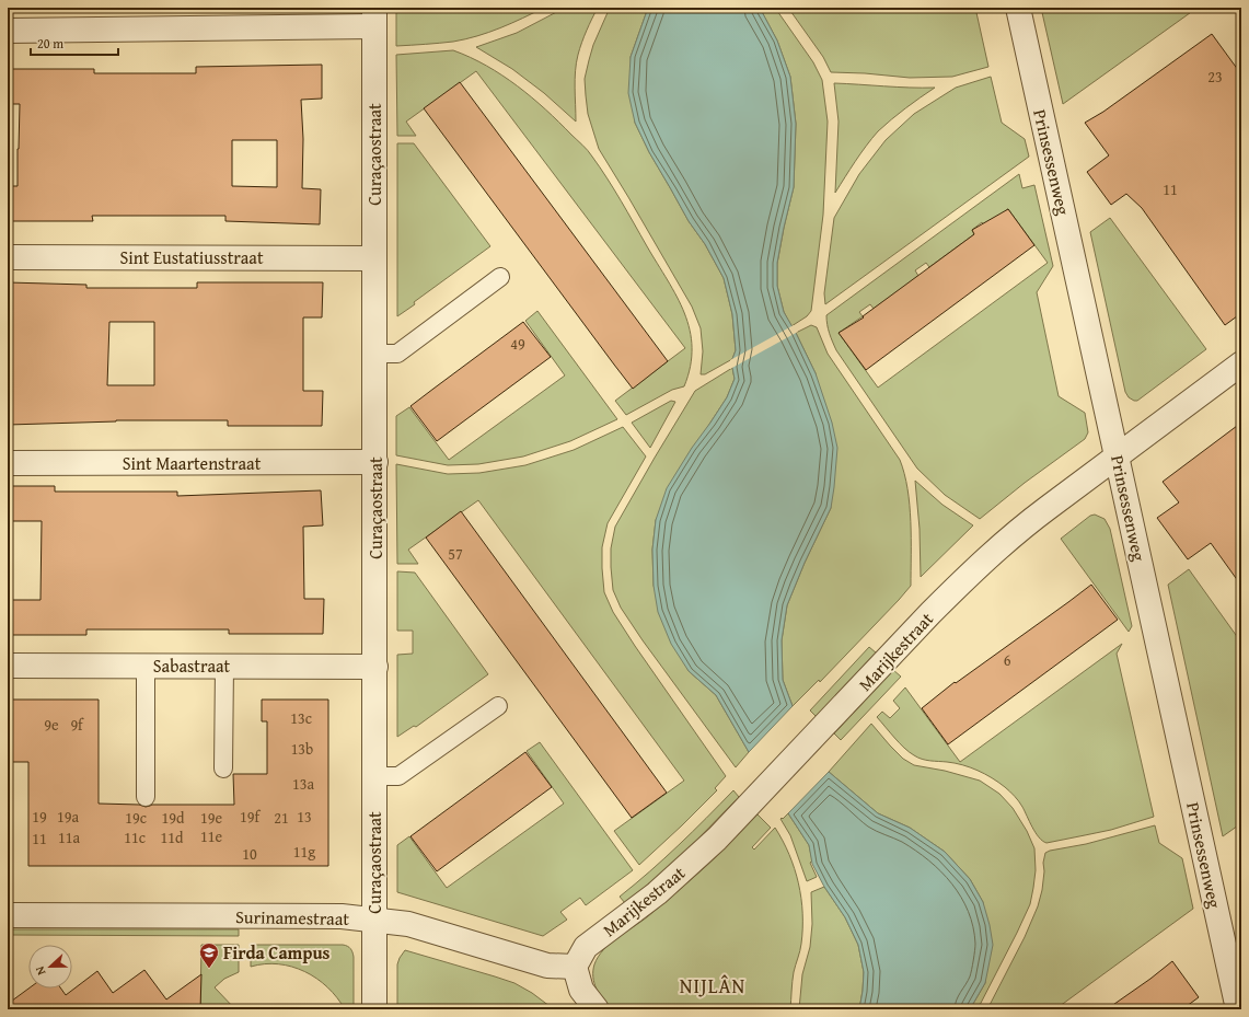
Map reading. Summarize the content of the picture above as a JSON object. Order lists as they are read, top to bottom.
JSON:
{
  "streets": {
    "street": [
      "Curaçaostraat",
      "Prinsessenweg",
      "Sint Eustatiusstraat",
      "Sint Maartenstraat",
      "Marijkestraat",
      "Sabastraat",
      "Surinamestraat"
    ]
  },
  "crossings": [
    ["Curaçaostraat", "Sint Eustatiusstraat"],
    ["Curaçaostraat", "Sint Maartenstraat"],
    ["Curaçaostraat", "Sabastraat"],
    ["Curaçaostraat", "Surinamestraat"],
    ["Prinsessenweg", "Marijkestraat"],
    ["Marijkestraat", "Surinamestraat"]
  ],
  "districts": ["NIJLÂN"],
  "places": {
    "school or university": ["Firda Campus"]
  },
  "house_numbers": [
    "23",
    "11",
    "49",
    "57",
    "6",
    "13c",
    "9e",
    "9f",
    "13b",
    "13a",
    "19",
    "19a",
    "19f",
    "13",
    "19c",
    "19d",
    "19e",
    "21",
    "11e",
    "11a",
    "11c",
    "11d",
    "11",
    "11g",
    "10"
  ],
  "scale_bar": "20 m",
  "north": "left"
}
